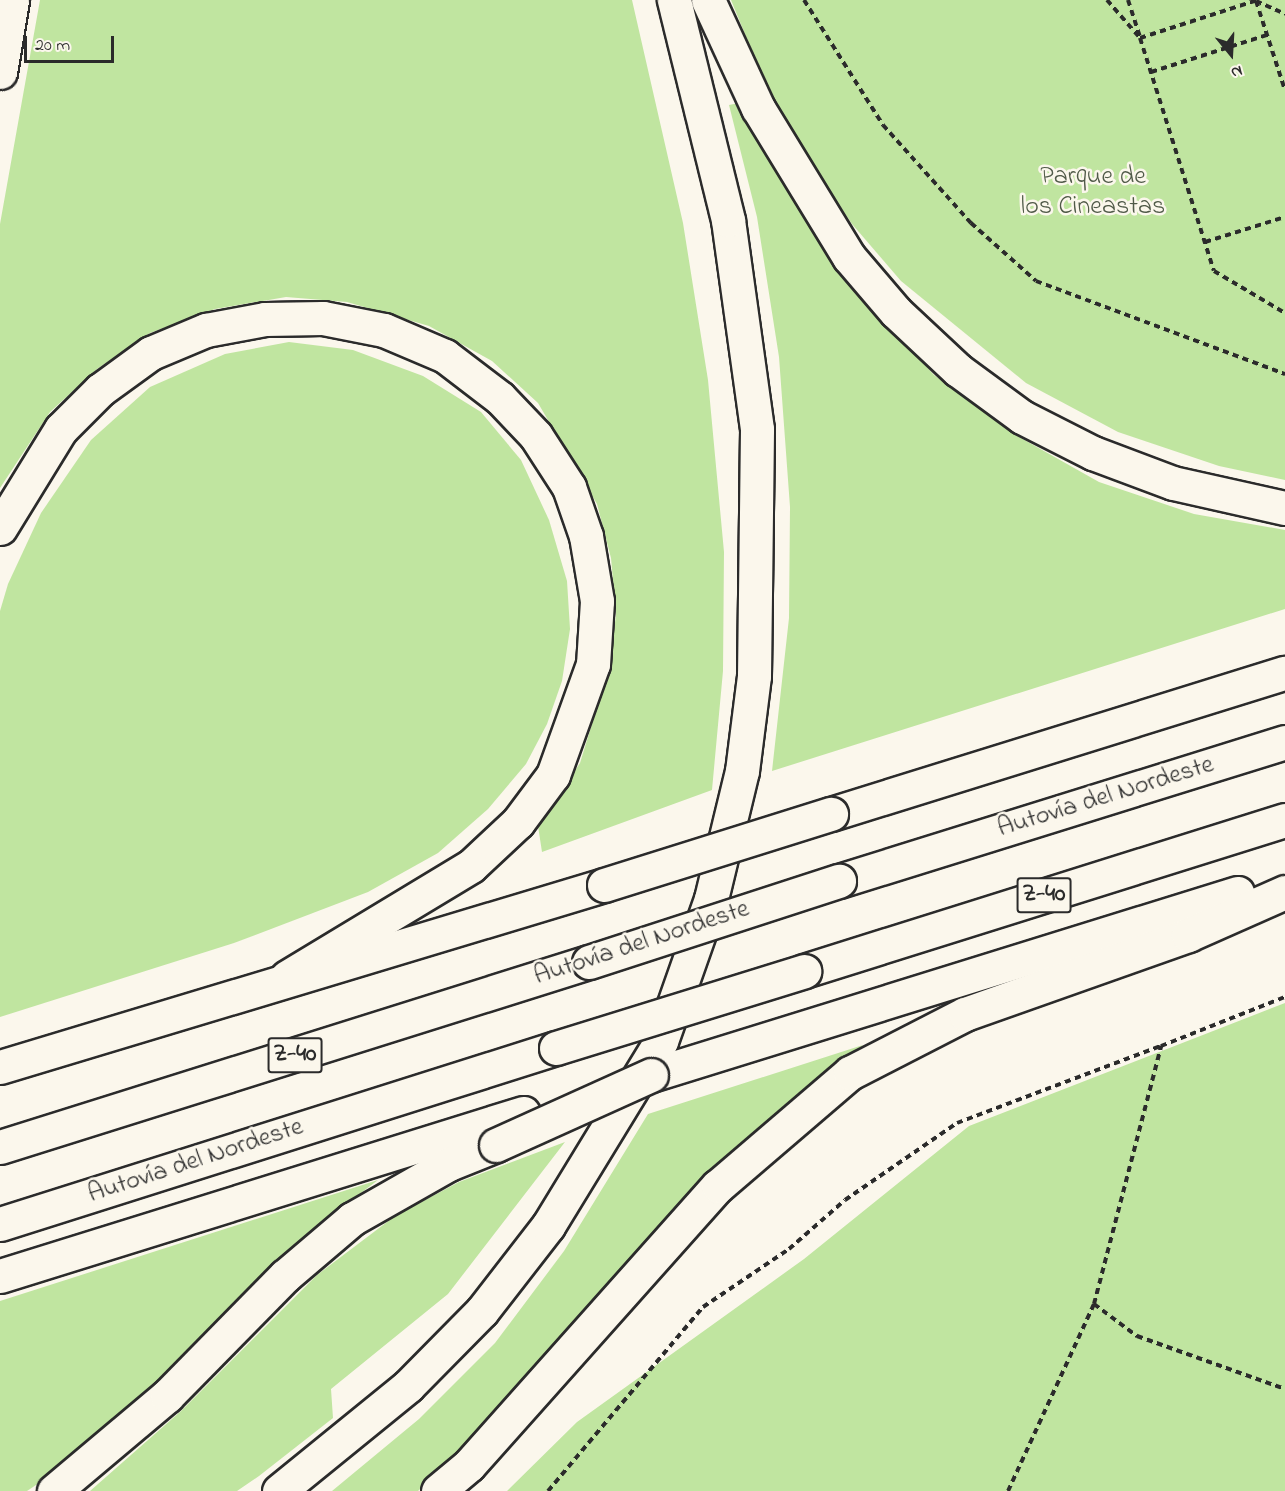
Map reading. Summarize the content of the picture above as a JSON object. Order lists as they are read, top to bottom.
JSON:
{
  "streets": {
    "highway": ["Autovía del Nordeste", "Z-40"]
  },
  "parks": ["Parque de los Cineastas"],
  "scale_bar": "20 m",
  "north": "bottom"
}
